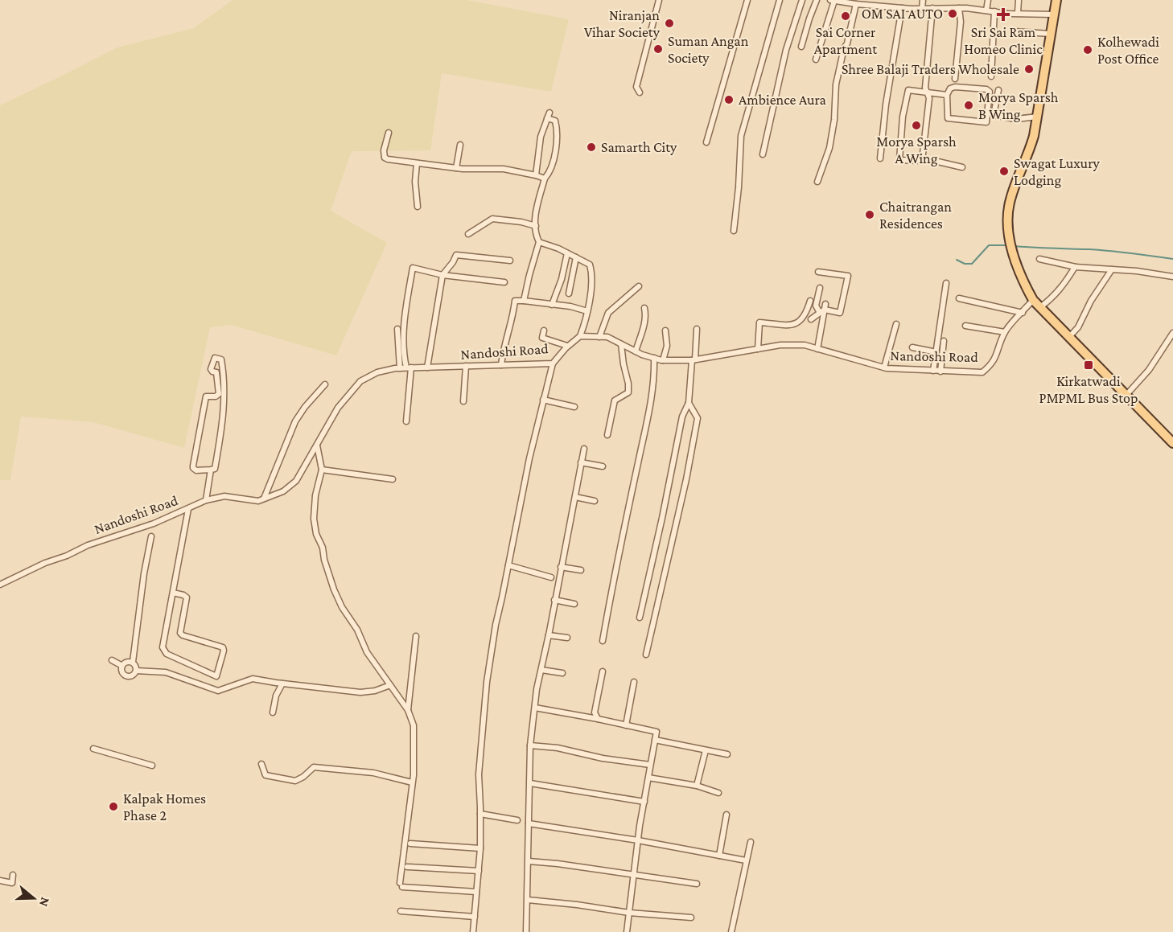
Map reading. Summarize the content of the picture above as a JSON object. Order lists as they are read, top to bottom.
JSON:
{
  "streets": {
    "street": ["Nandoshi Road"]
  },
  "places": {
    "other": [
      "OM SAI AUTO",
      "Sai Corner Apartment",
      "Niranjan Vihar Society",
      "Suman Angan Society",
      "Kolhewadi Post Office",
      "Shree Balaji Traders Wholesale",
      "Ambience Aura",
      "Morya Sparsh B Wing",
      "Morya Sparsh A Wing",
      "Samarth City",
      "Swagat Luxury Lodging",
      "Chaitrangan Residences",
      "Kalpak Homes Phase 2"
    ],
    "health": ["Sri Sai Ram Homeo Clinic"],
    "transit": ["Kirkatwadi PMPML Bus Stop"]
  },
  "north": "right"
}
